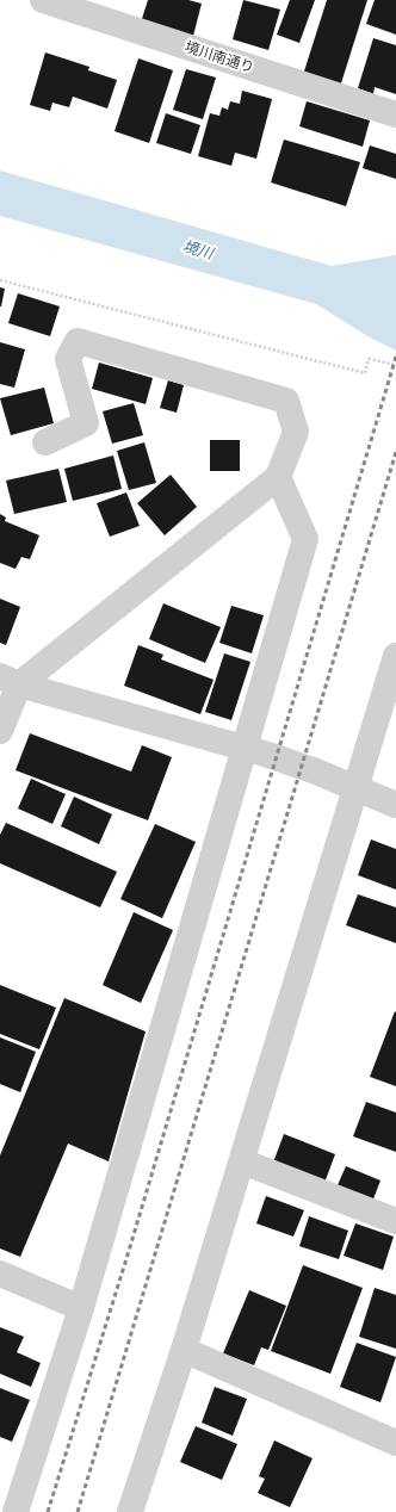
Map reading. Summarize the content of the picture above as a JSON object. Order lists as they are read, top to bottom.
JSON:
{
  "streets": {
    "street": ["境川南通り"]
  },
  "water": ["境川"]
}
